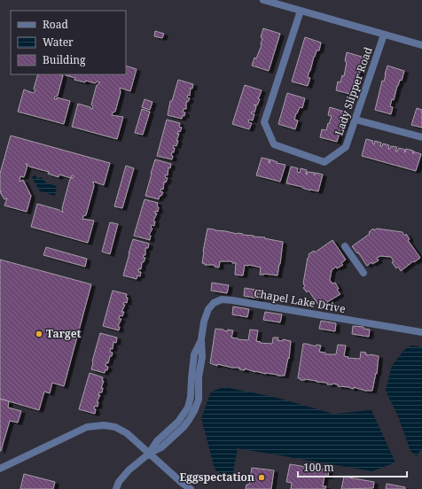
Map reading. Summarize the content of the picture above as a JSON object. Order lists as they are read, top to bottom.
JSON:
{
  "streets": {
    "street": ["Lady Slipper Road", "Chapel Lake Drive"]
  },
  "places": ["Target", "Eggspectation"],
  "legend": ["Road", "Water", "Building"],
  "scale_bar": "100 m"
}
